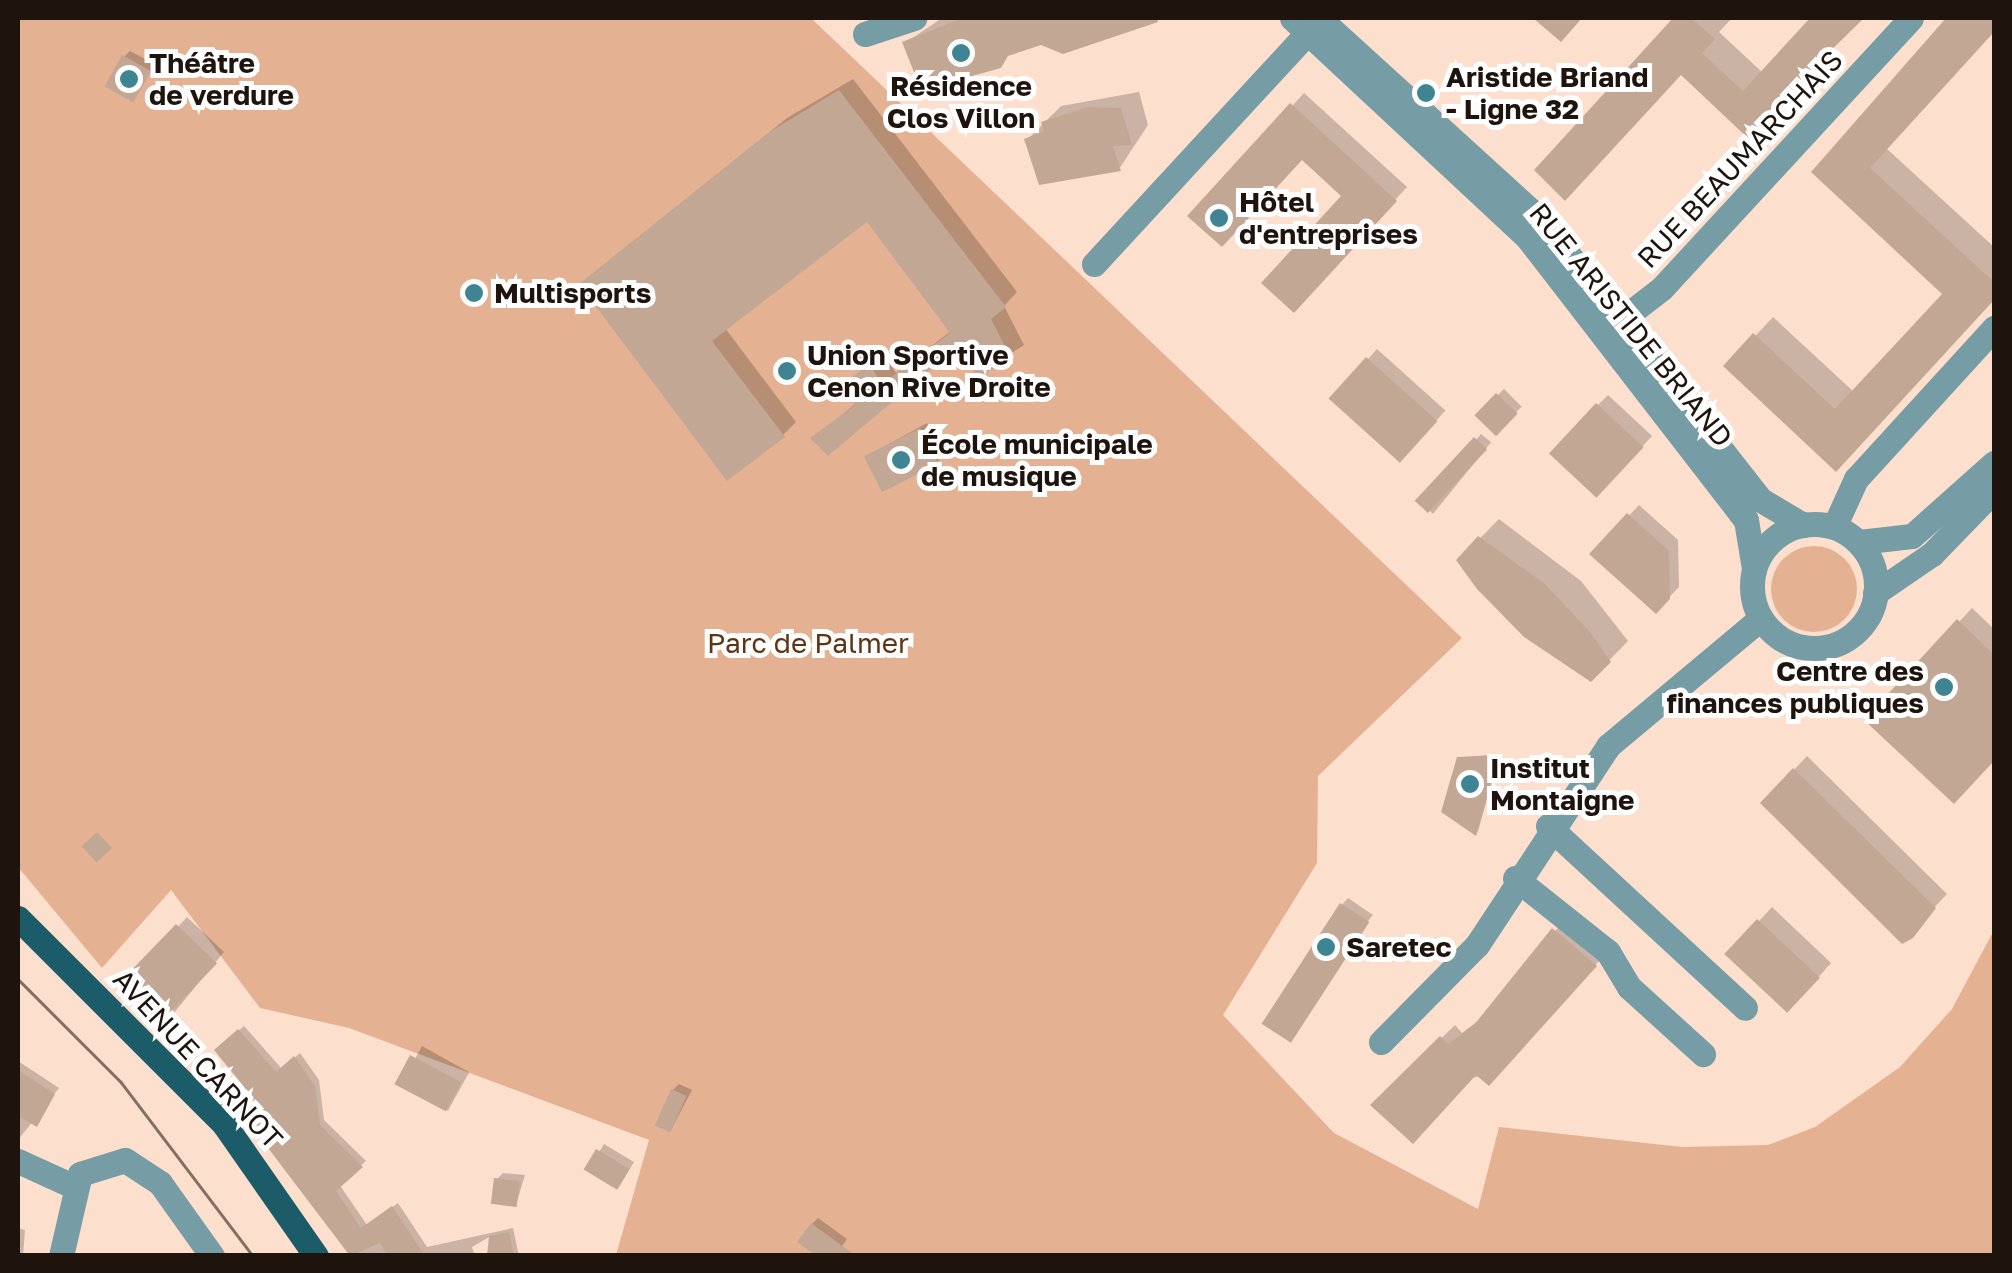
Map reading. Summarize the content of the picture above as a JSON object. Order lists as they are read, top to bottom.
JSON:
{
  "streets": {
    "main road": ["AVENUE CARNOT"],
    "street": ["RUE BEAUMARCHAIS", "RUE ARISTIDE BRIAND"]
  },
  "crossings": [
    ["RUE BEAUMARCHAIS", "RUE ARISTIDE BRIAND"]
  ],
  "parks": ["Parc de Palmer"],
  "places": [
    "Résidence Clos Villon",
    "Théâtre de verdure",
    "Aristide Briand - Ligne 32",
    "Hôtel d'entreprises",
    "Multisports",
    "Union Sportive Cenon Rive Droite",
    "École municipale de musique",
    "Centre des finances publiques",
    "Institut Montaigne",
    "Saretec"
  ]
}
